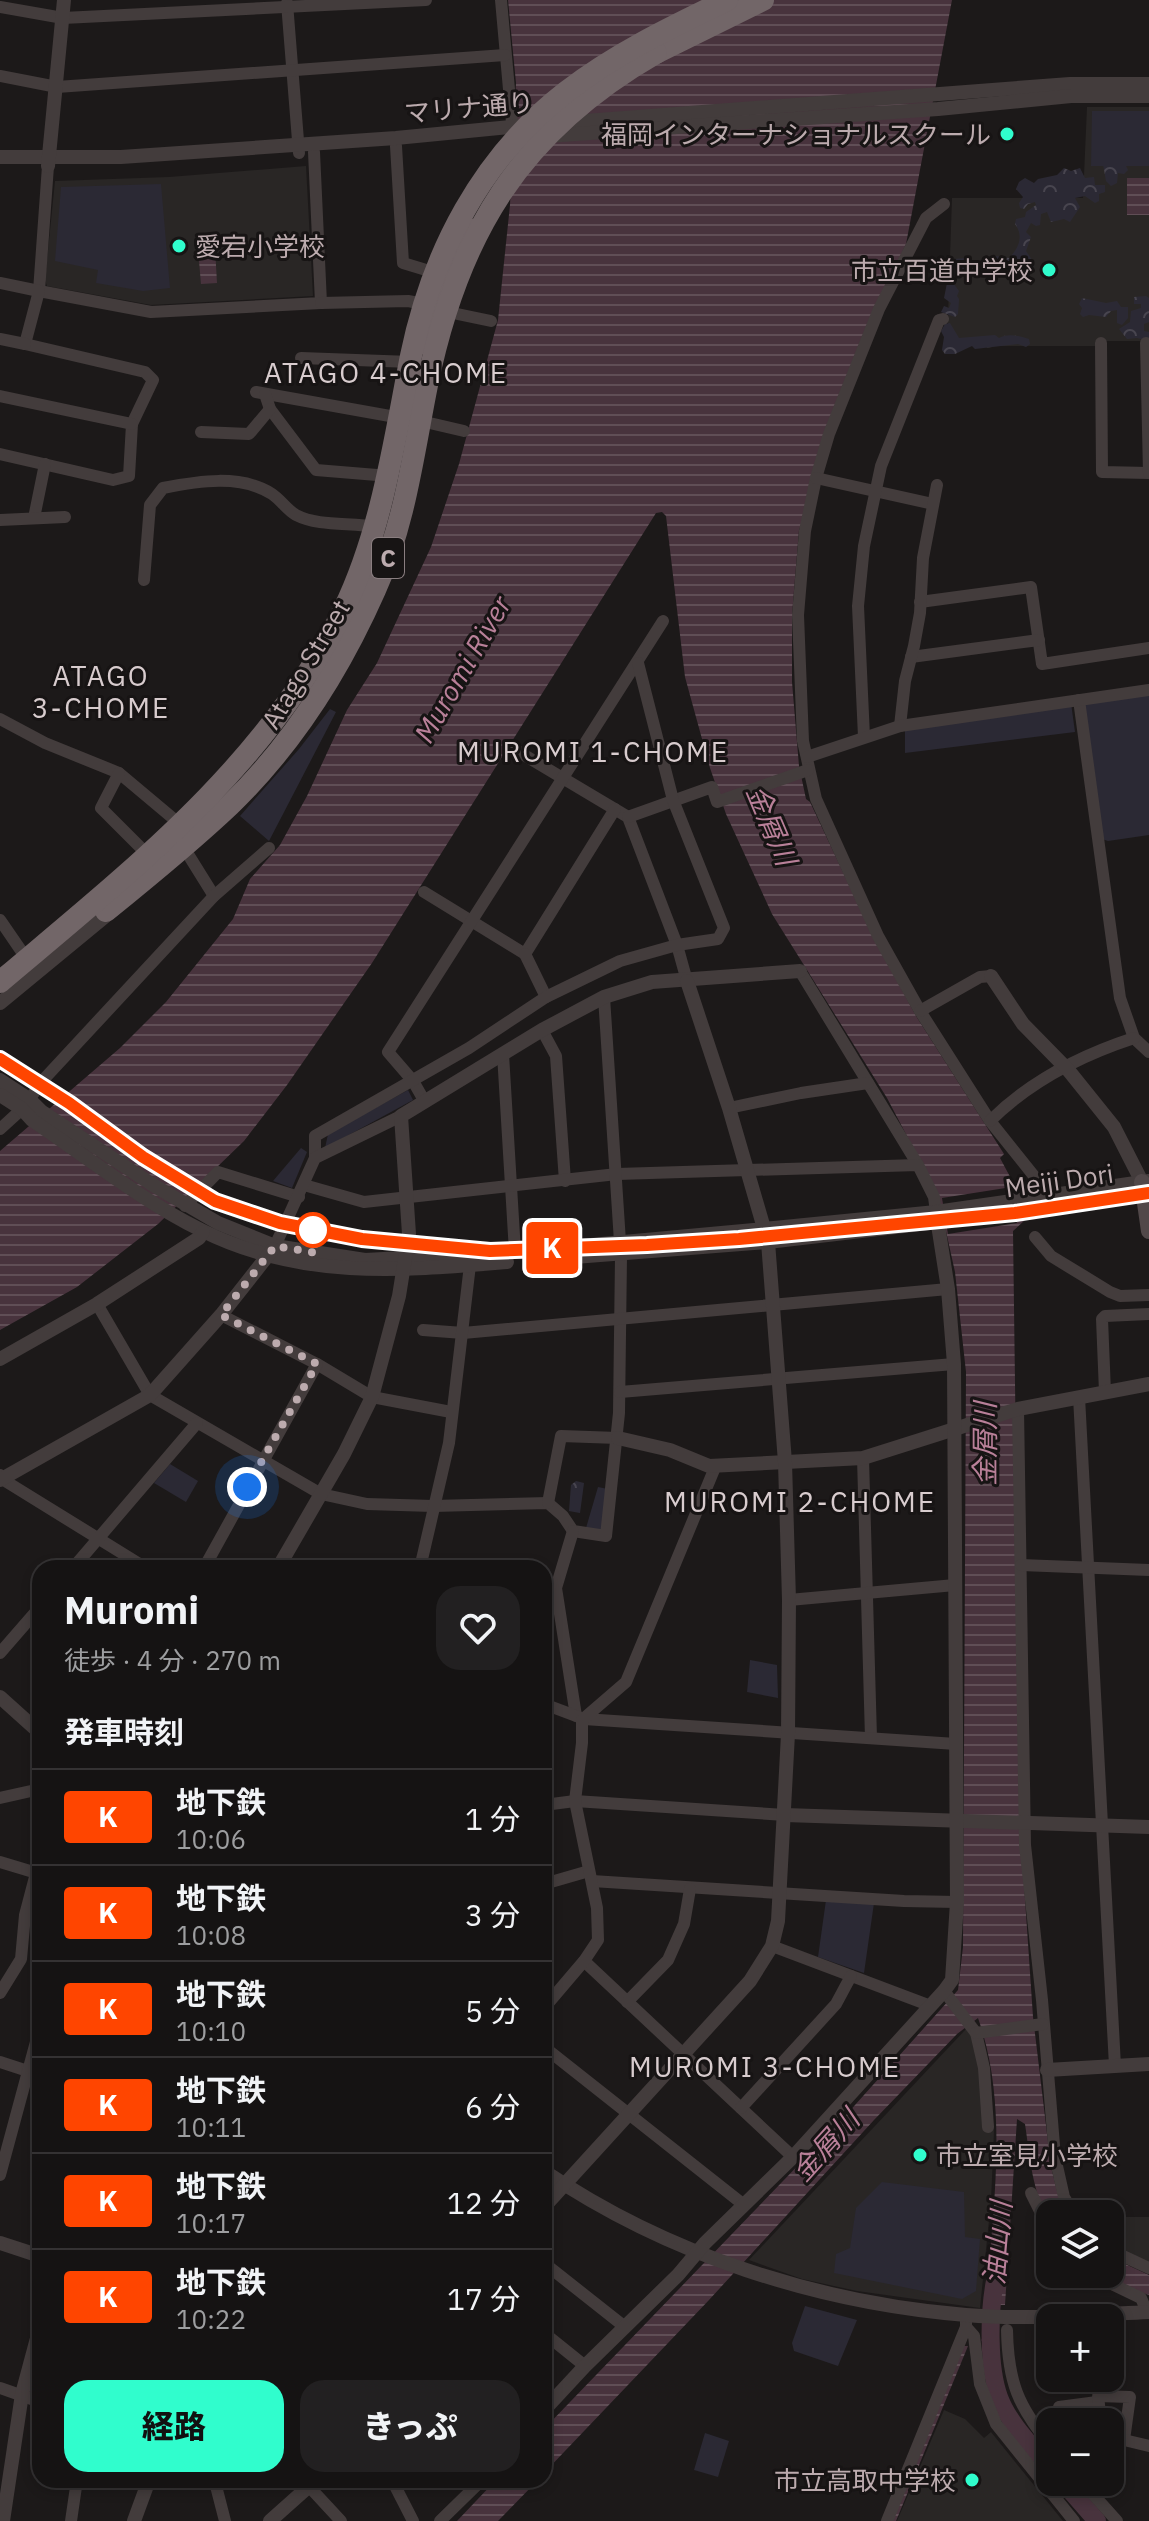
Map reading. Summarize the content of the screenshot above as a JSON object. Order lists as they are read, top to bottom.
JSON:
{
  "streets": {
    "highway": ["C"],
    "street": ["マリナ通り", "Atago Street", "Meiji Dori"]
  },
  "crossings": [
    ["マリナ通り", "Atago Street"],
    ["C", "Atago Street"]
  ],
  "districts": [
    "ATAGO 4-CHOME",
    "ATAGO 3-CHOME",
    "MUROMI 1-CHOME",
    "MUROMI 2-CHOME",
    "MUROMI 3-CHOME"
  ],
  "water": ["Muromi River", "金屑川", "油山川"],
  "places": [
    "福岡インターナショナルスクール",
    "愛宕小学校",
    "市立百道中学校",
    "市立室見小学校",
    "市立高取中学校"
  ],
  "lines": ["metro line K"],
  "page": {
    "on_map": "K",
    "heading": [
      ["Muromi", "徒歩 · 4 分 · 270 m"],
      "発車時刻"
    ],
    "list": [
      {
        "mark": "K",
        "name": "地下鉄",
        "note": "10:06",
        "value": "1 分"
      },
      {
        "mark": "K",
        "name": "地下鉄",
        "note": "10:08",
        "value": "3 分"
      },
      {
        "mark": "K",
        "name": "地下鉄",
        "note": "10:10",
        "value": "5 分"
      },
      {
        "mark": "K",
        "name": "地下鉄",
        "note": "10:11",
        "value": "6 分"
      },
      {
        "mark": "K",
        "name": "地下鉄",
        "note": "10:17",
        "value": "12 分"
      },
      {
        "mark": "K",
        "name": "地下鉄",
        "note": "10:22",
        "value": "17 分"
      }
    ],
    "map_buttons": ["+", "−"],
    "buttons": ["経路", "きっぷ"]
  }
}
